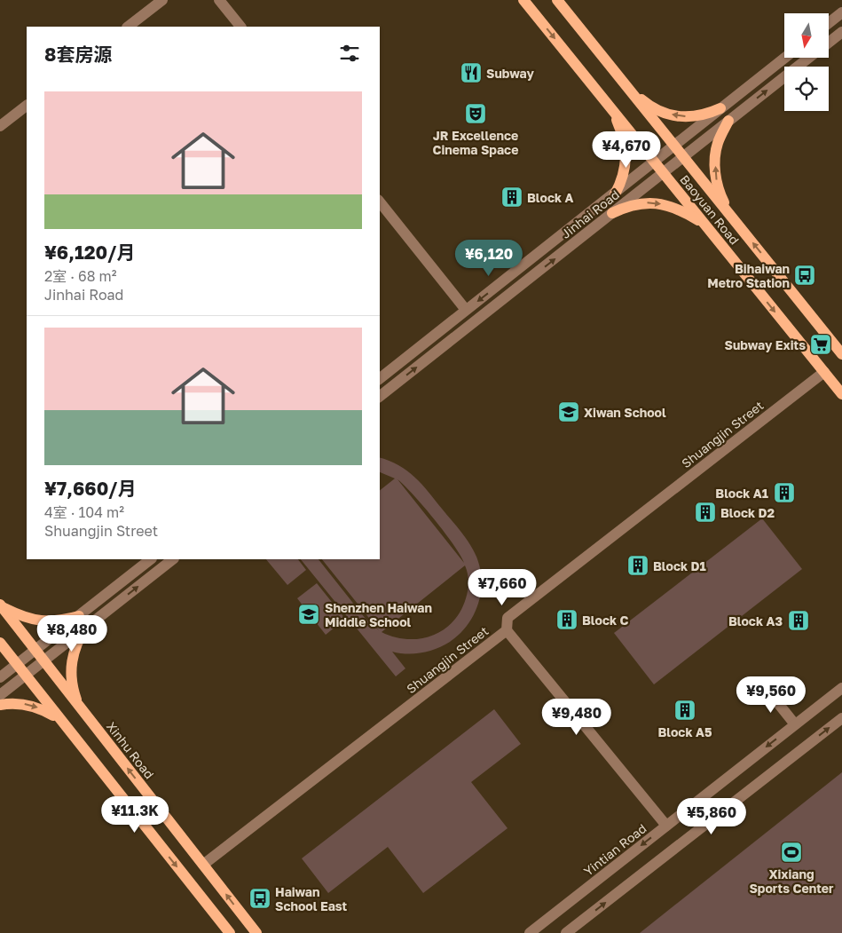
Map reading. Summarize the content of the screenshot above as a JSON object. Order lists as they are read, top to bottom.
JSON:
{
  "streets": {
    "main road": ["Baoyuan Road", "Xinhu Road"],
    "street": ["Jinhai Road", "Shuangjin Street", "Yintian Road"]
  },
  "crossings": [
    ["Baoyuan Road", "Jinhai Road"],
    ["Baoyuan Road", "Shuangjin Street"],
    ["Shuangjin Street", "Xinhu Road"]
  ],
  "places": {
    "restaurant": ["Subway"],
    "theatre": ["JR Excellence Cinema Space"],
    "building": [
      "Block A",
      "Block A1",
      "Block D2",
      "Block D1",
      "Block C",
      "Block A3",
      "Block A5"
    ],
    "bus stop": ["Bihaiwan Metro Station", "Haiwan School East"],
    "supermarket": ["Subway Exits"],
    "school or university": ["Xiwan School", "Shenzhen Haiwan Middle School"],
    "sports": ["Xixiang Sports Center"]
  },
  "north": "bottom",
  "page": {
    "heading": "8套房源",
    "list": [
      {
        "name": "¥6,120/月",
        "note": "2室 · 68 m² · Jinhai Road"
      },
      {
        "name": "¥7,660/月",
        "note": "4室 · 104 m² · Shuangjin Street"
      }
    ],
    "price": [
      "¥4,670",
      "¥6,120",
      "¥7,660",
      "¥8,480",
      "¥9,560",
      "¥9,480",
      "¥11.3K",
      "¥5,860"
    ]
  }
}
